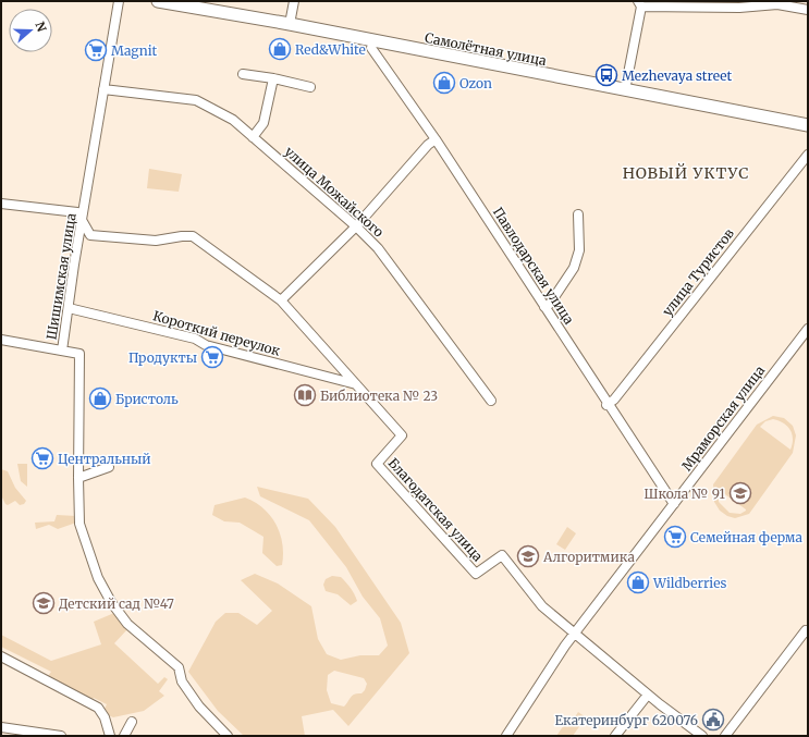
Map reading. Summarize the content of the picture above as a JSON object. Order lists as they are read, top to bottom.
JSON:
{
  "streets": {
    "main road": ["Самолётная улица"],
    "street": [
      "улица Можайского",
      "Павлодарская улица",
      "улица Туристов",
      "Шишимская улица",
      "Короткий переулок",
      "Мраморская улица",
      "Благодатская улица"
    ]
  },
  "crossings": [
    ["Самолётная улица", "Павлодарская улица"],
    ["улица Можайского", "Шишимская улица"],
    ["Павлодарская улица", "улица Туристов"],
    ["Павлодарская улица", "Мраморская улица"],
    ["Шишимская улица", "Короткий переулок"],
    ["Шишимская улица", "Благодатская улица"],
    ["Короткий переулок", "Благодатская улица"],
    ["Мраморская улица", "Благодатская улица"]
  ],
  "districts": ["НОВЫЙ УКТУС"],
  "places": {
    "shop": [
      "Red&White",
      "Ozon",
      "Бристоль",
      "Wildberries"
    ],
    "supermarket": [
      "Magnit",
      "Продукты",
      "Центральный",
      "Семейная ферма"
    ],
    "bus stop": ["Mezhevaya street"],
    "library": ["Библиотека № 23"],
    "school or university": ["Школа № 91", "Алгоритмика", "Детский сад №47"],
    "public building": ["Екатеринбург 620076"]
  },
  "north": "right"
}
